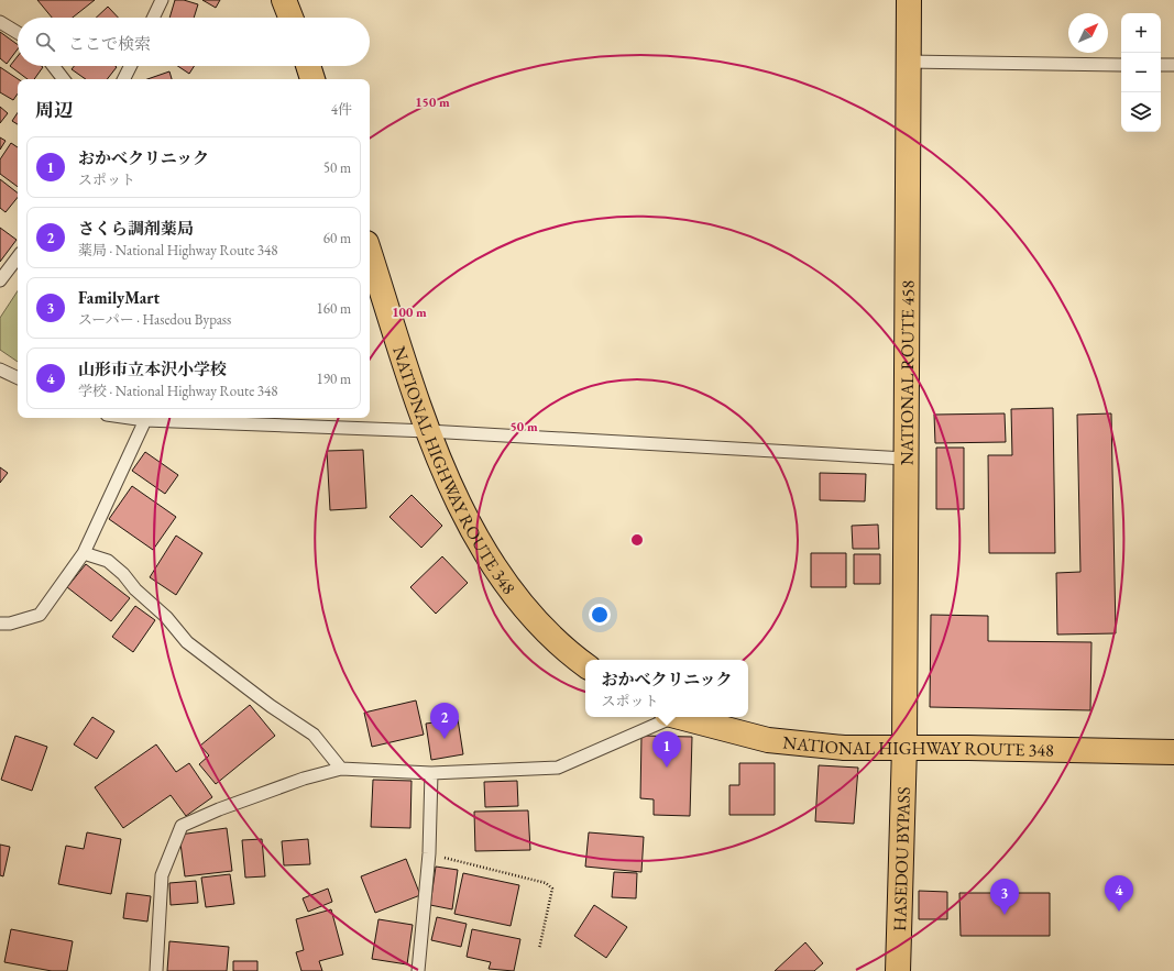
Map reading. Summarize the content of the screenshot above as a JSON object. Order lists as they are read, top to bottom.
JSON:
{
  "streets": {
    "highway": ["NATIONAL ROUTE 458", "NATIONAL HIGHWAY ROUTE 348", "HASEDOU BYPASS"]
  },
  "crossings": [
    ["NATIONAL ROUTE 458", "NATIONAL HIGHWAY ROUTE 348"],
    ["NATIONAL ROUTE 458", "HASEDOU BYPASS"],
    ["NATIONAL HIGHWAY ROUTE 348", "HASEDOU BYPASS"]
  ],
  "north": "top right",
  "page": {
    "map_buttons": ["+", "−"],
    "search": "ここで検索",
    "heading": ["周辺", "4件"],
    "list": [
      {
        "mark": "1",
        "name": "おかべクリニック",
        "note": "スポット",
        "value": "50 m"
      },
      {
        "mark": "2",
        "name": "さくら調剤薬局",
        "note": "薬局 · National Highway Route 348",
        "value": "60 m"
      },
      {
        "mark": "3",
        "name": "FamilyMart",
        "note": "スーパー · Hasedou Bypass",
        "value": "160 m"
      },
      {
        "mark": "4",
        "name": "山形市立本沢小学校",
        "note": "学校 · National Highway Route 348",
        "value": "190 m"
      }
    ],
    "popup": ["おかべクリニック", "スポット"],
    "pins": [
      "2",
      "1",
      "4",
      "3"
    ]
  },
  "rings": ["150 m", "100 m", "50 m"]
}
